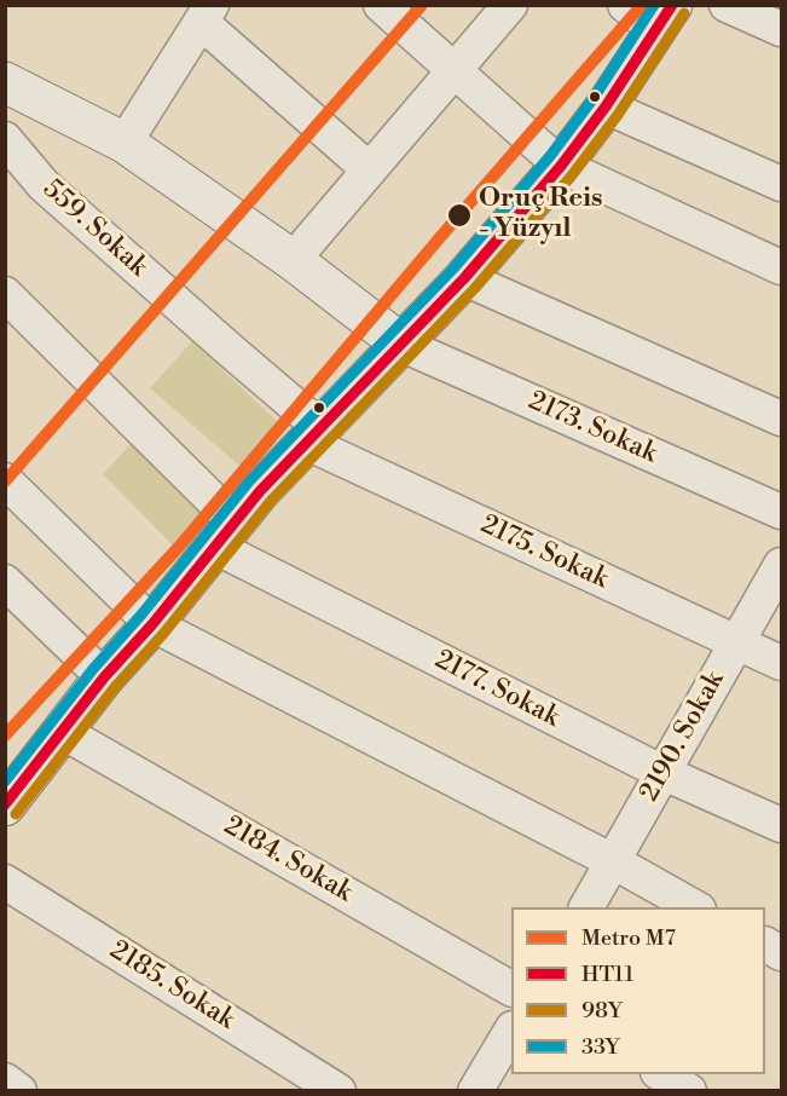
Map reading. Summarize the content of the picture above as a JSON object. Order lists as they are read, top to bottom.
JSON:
{
  "streets": {
    "street": [
      "559. Sokak",
      "2173. Sokak",
      "2175. Sokak",
      "2177. Sokak",
      "2190. Sokak",
      "2184. Sokak",
      "2185. Sokak"
    ]
  },
  "crossings": [
    ["559. Sokak", "2175. Sokak"],
    ["2175. Sokak", "2190. Sokak"],
    ["2177. Sokak", "2190. Sokak"]
  ],
  "places": ["Oruç Reis - Yüzyıl"],
  "lines": [
    "metro line M7",
    "transit line HT11",
    "transit line 33Y",
    "transit line 98Y"
  ],
  "legend": [
    "Metro M7",
    "HT11",
    "98Y",
    "33Y"
  ]
}
